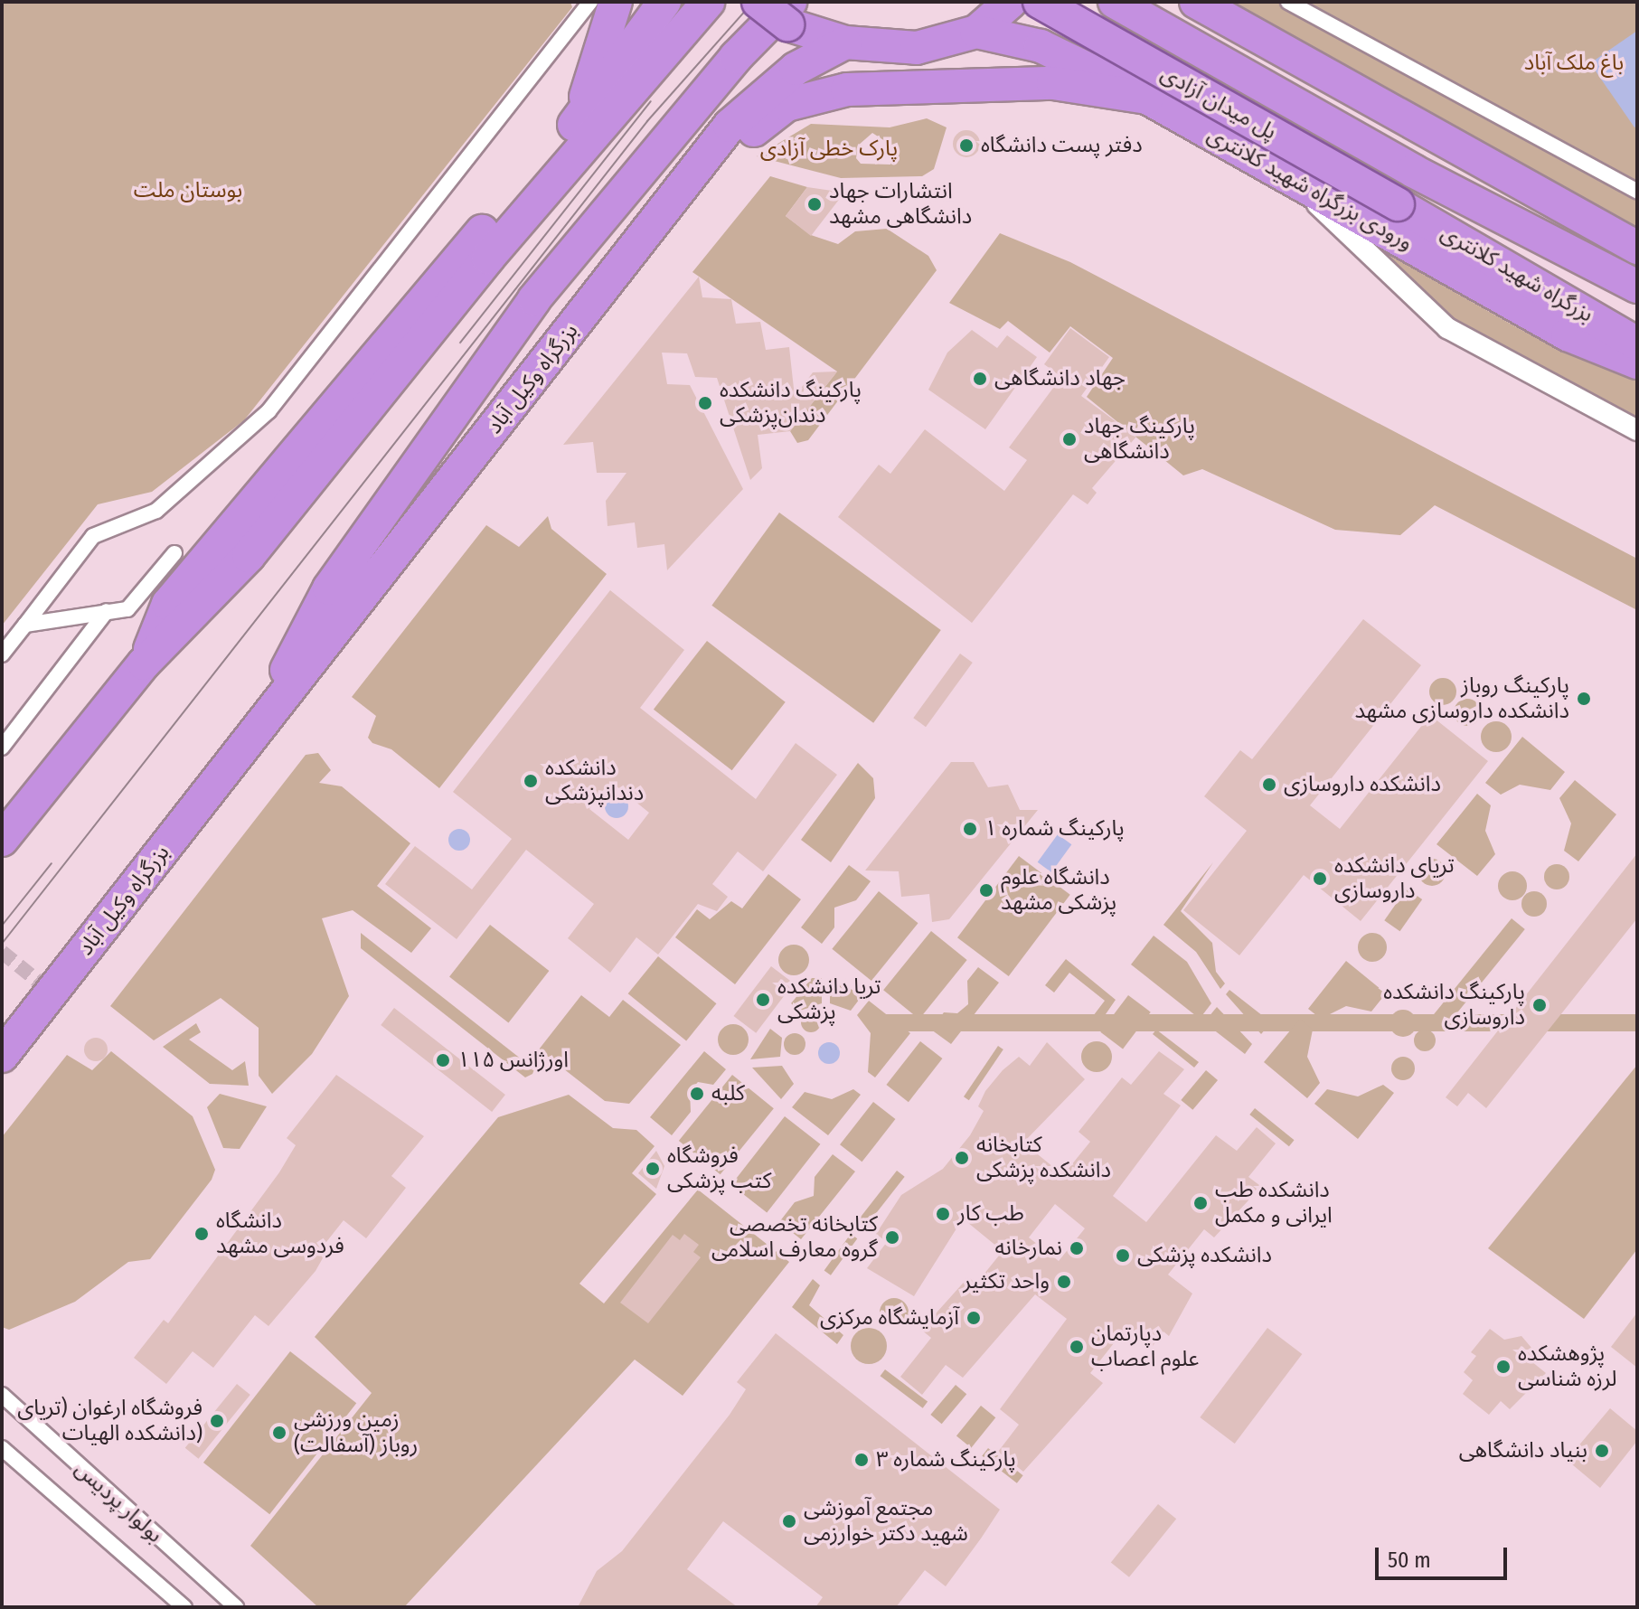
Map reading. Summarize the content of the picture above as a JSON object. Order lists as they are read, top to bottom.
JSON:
{
  "streets": {
    "highway": [
      "پل میدان آزادی",
      "ورودی بزرگراه شهید کلانتری",
      "بزرگراه شهید کلانتری",
      "بزرگراه وکیل آباد"
    ],
    "street": ["بولوار پردیس"]
  },
  "crossings": [
    ["پل میدان آزادی", "بزرگراه شهید کلانتری"]
  ],
  "parks": ["باغ ملک آباد", "پارک خطی آزادی", "بوستان ملت"],
  "places": [
    "دفتر پست دانشگاه",
    "انتشارات جهاد دانشگاهی مشهد",
    "جهاد دانشگاهی",
    "پارکینگ دانشکده دندان‌پزشکی",
    "پارکینگ جهاد دانشگاهی",
    "پارکینگ روباز دانشکده داروسازی مشهد",
    "دانشکده دندانپزشکی",
    "دانشکده داروسازی",
    "پارکینگ شماره ۱",
    "تریای دانشکده داروسازی",
    "دانشگاه علوم پزشکی مشهد",
    "تریا دانشکده پزشکی",
    "پارکینگ دانشکده داروسازی",
    "اورژانس ۱۱۵",
    "کلبه",
    "کتابخانه دانشکده پزشکی",
    "فروشگاه کتب پزشکی",
    "دانشکده طب ایرانی و مکمل",
    "طب کار",
    "دانشگاه فردوسی مشهد",
    "کتابخانه تخصصی گروه معارف اسلامی",
    "نمارخانه",
    "دانشکده پزشکی",
    "واحد تکثیر",
    "آزمایشگاه مرکزی",
    "دپارتمان علوم اعصاب",
    "پژوهشکده لرزه شناسی",
    "فروشگاه ارغوان (تریای دانشکده الهیات)",
    "زمین ورزشی روباز (آسفالت)",
    "بنیاد دانشگاهی",
    "پارکینگ شماره ۳",
    "مجتمع آموزشی شهید دکتر خوارزمی"
  ],
  "scale_bar": "50 m"
}
